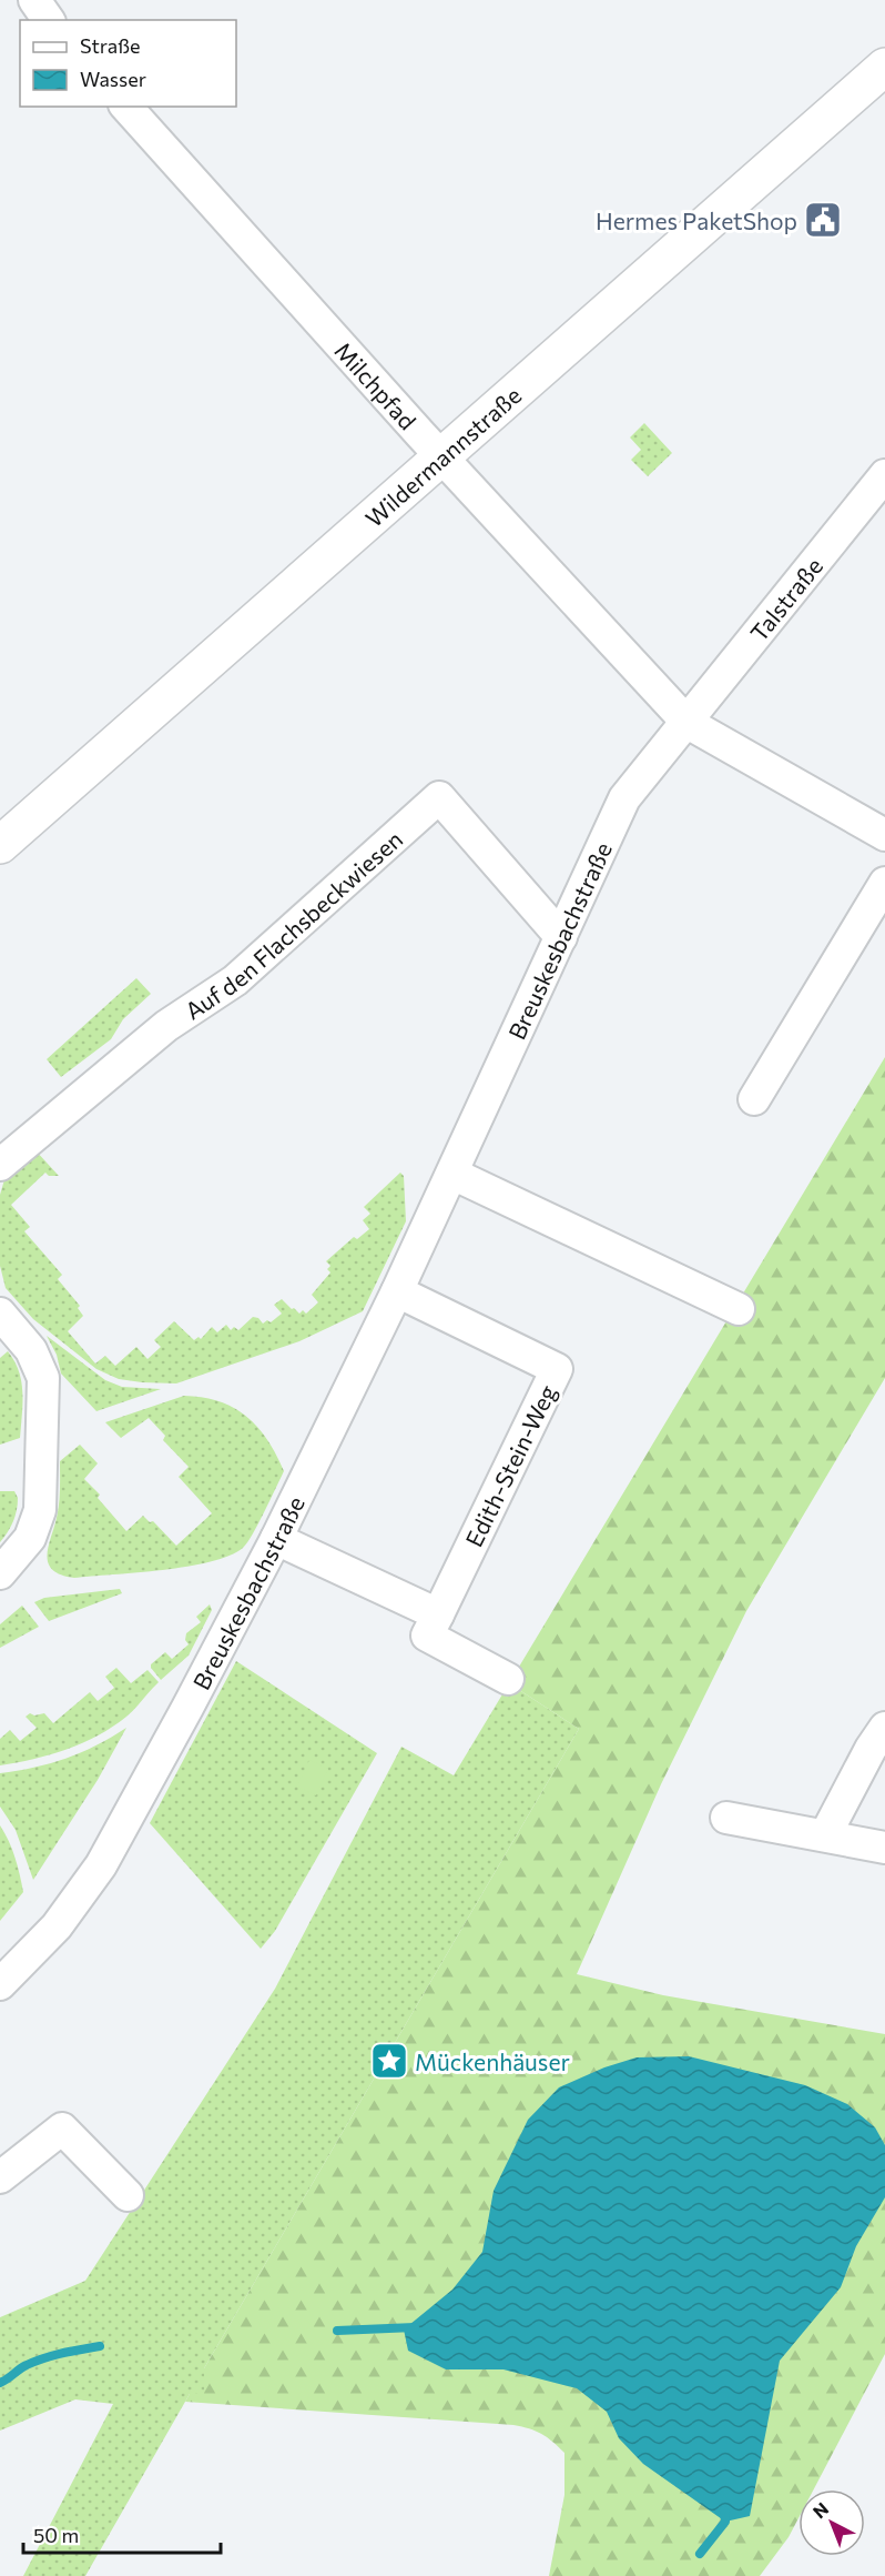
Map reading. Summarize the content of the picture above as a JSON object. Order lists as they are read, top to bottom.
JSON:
{
  "streets": {
    "street": [
      "Milchpfad",
      "Wildermannstraße",
      "Talstraße",
      "Auf den Flachsbeckwiesen",
      "Breuskesbachstraße",
      "Edith-Stein-Weg"
    ]
  },
  "crossings": [
    ["Milchpfad", "Wildermannstraße"],
    ["Milchpfad", "Talstraße"],
    ["Milchpfad", "Breuskesbachstraße"],
    ["Talstraße", "Breuskesbachstraße"],
    ["Auf den Flachsbeckwiesen", "Breuskesbachstraße"],
    ["Breuskesbachstraße", "Edith-Stein-Weg"]
  ],
  "places": {
    "public building": ["Hermes PaketShop"],
    "place": ["Mückenhäuser"]
  },
  "legend": ["Straße", "Wasser"],
  "scale_bar": "50 m",
  "north": "top left"
}
